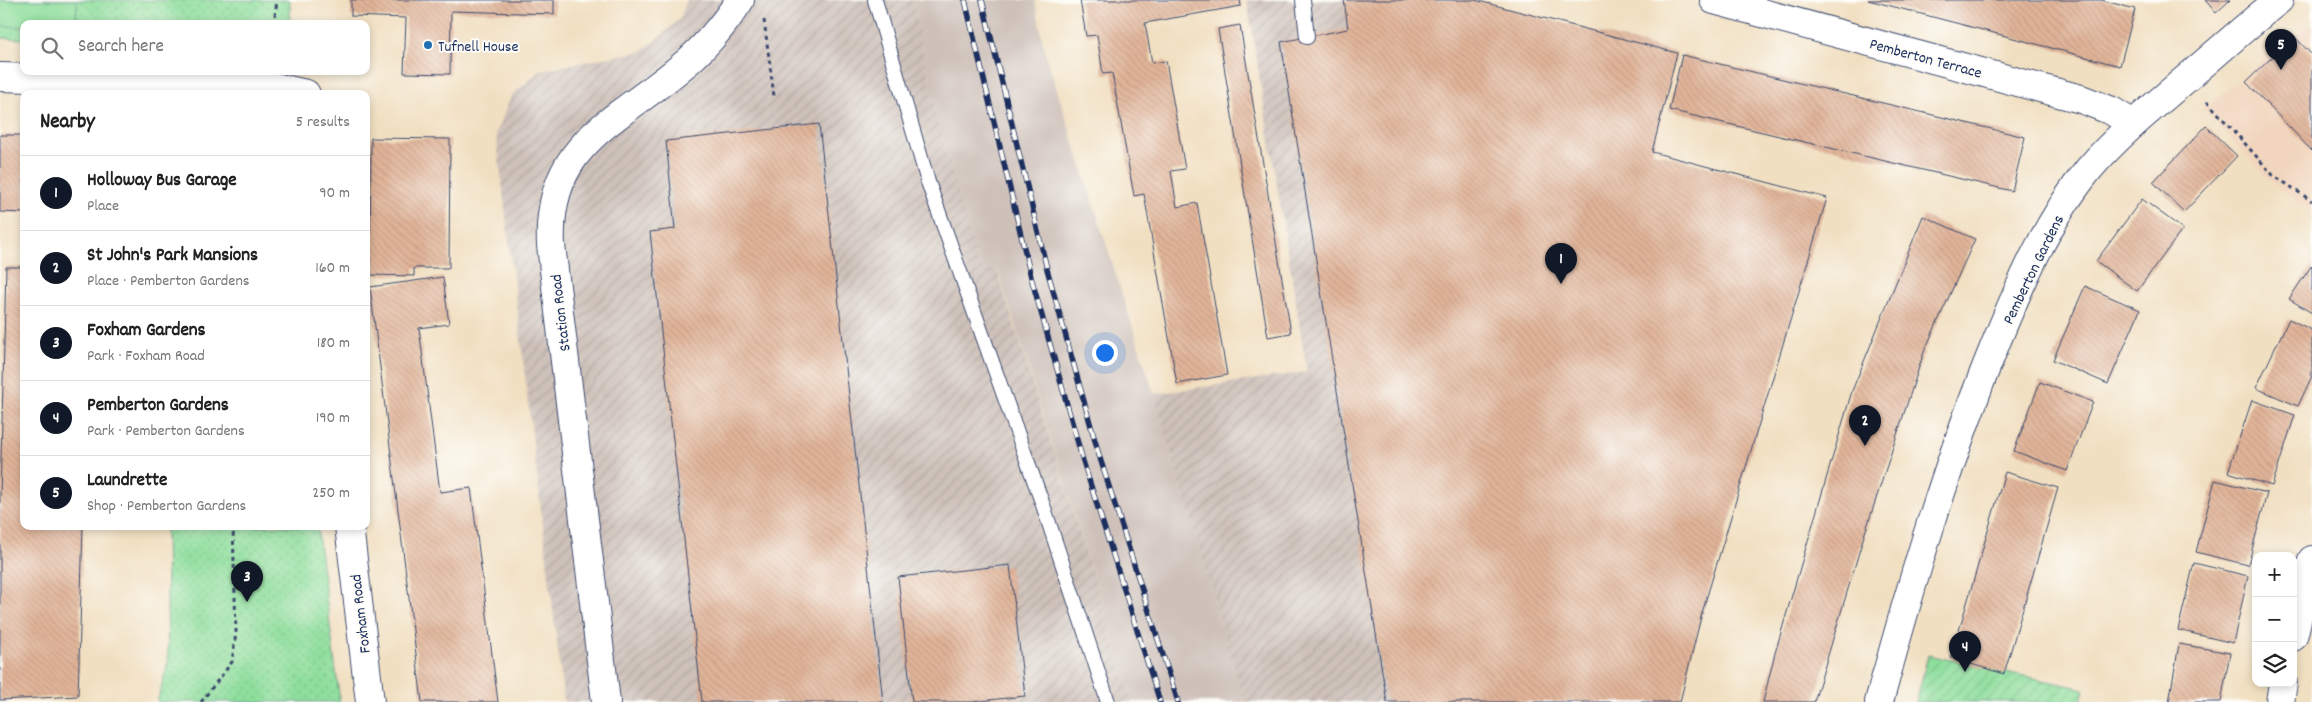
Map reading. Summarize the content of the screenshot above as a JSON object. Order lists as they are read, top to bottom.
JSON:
{
  "streets": {
    "street": [
      "Pemberton Terrace",
      "Pemberton Gardens",
      "Station Road",
      "Foxham Road"
    ]
  },
  "crossings": [
    ["Pemberton Terrace", "Pemberton Gardens"]
  ],
  "places": ["Tufnell House"],
  "page": {
    "search": "Search here",
    "pins": [
      "5",
      "1",
      "2",
      "3",
      "4"
    ],
    "heading": ["Nearby", "5 results"],
    "list": [
      {
        "mark": "1",
        "name": "Holloway Bus Garage",
        "note": "Place",
        "value": "90 m"
      },
      {
        "mark": "2",
        "name": "St John's Park Mansions",
        "note": "Place · Pemberton Gardens",
        "value": "160 m"
      },
      {
        "mark": "3",
        "name": "Foxham Gardens",
        "note": "Park · Foxham Road",
        "value": "180 m"
      },
      {
        "mark": "4",
        "name": "Pemberton Gardens",
        "note": "Park · Pemberton Gardens",
        "value": "190 m"
      },
      {
        "mark": "5",
        "name": "Laundrette",
        "note": "Shop · Pemberton Gardens",
        "value": "250 m"
      }
    ],
    "map_buttons": ["+", "−"]
  }
}
